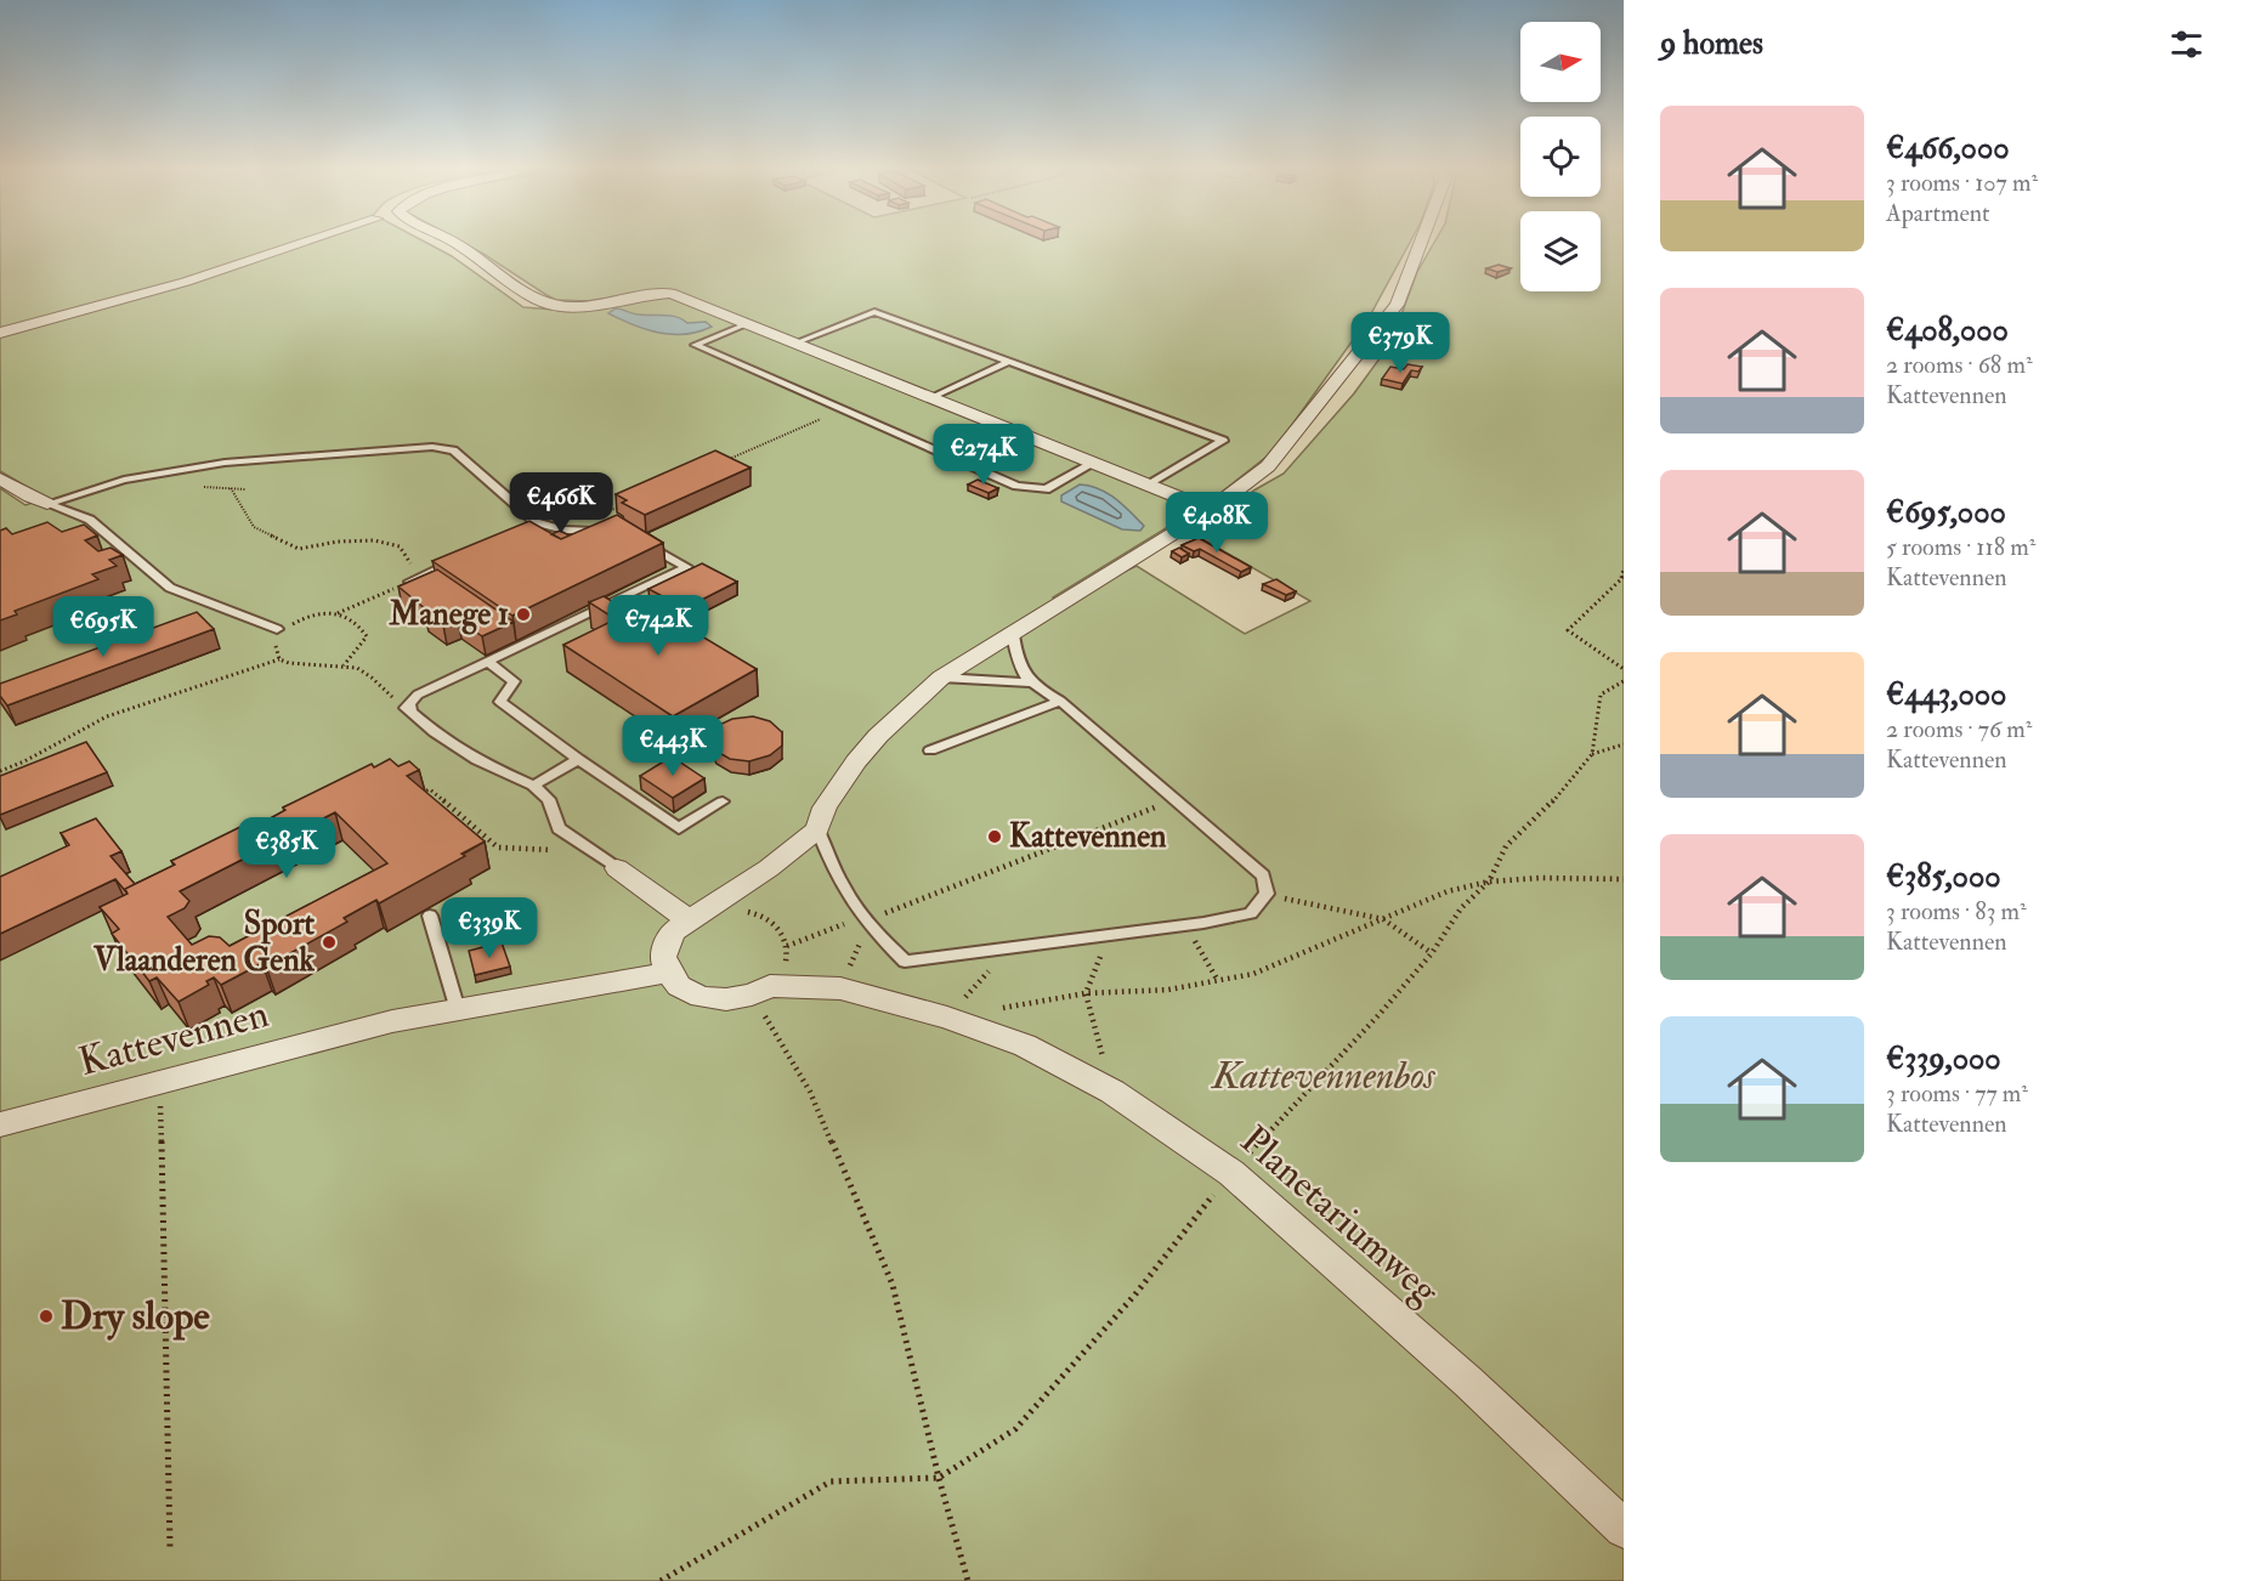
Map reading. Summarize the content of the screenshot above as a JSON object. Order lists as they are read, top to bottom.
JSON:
{
  "streets": {
    "street": ["Kattevennen", "Planetariumweg"]
  },
  "crossings": [
    ["Kattevennen", "Planetariumweg"]
  ],
  "parks": ["Kattevennenbos"],
  "places": [
    "Manege 1",
    "Kattevennen",
    "Sport Vlaanderen Genk",
    "Dry slope"
  ],
  "north": "right",
  "page": {
    "heading": "9 homes",
    "list": [
      {
        "name": "€466,000",
        "note": "3 rooms · 107 m² · Apartment"
      },
      {
        "name": "€408,000",
        "note": "2 rooms · 68 m² · Kattevennen"
      },
      {
        "name": "€695,000",
        "note": "5 rooms · 118 m² · Kattevennen"
      },
      {
        "name": "€443,000",
        "note": "2 rooms · 76 m² · Kattevennen"
      },
      {
        "name": "€385,000",
        "note": "3 rooms · 83 m² · Kattevennen"
      },
      {
        "name": "€339,000",
        "note": "3 rooms · 77 m² · Kattevennen"
      }
    ],
    "price": [
      "€379K",
      "€274K",
      "€466K",
      "€408K",
      "€742K",
      "€695K",
      "€443K",
      "€385K",
      "€339K"
    ]
  }
}
